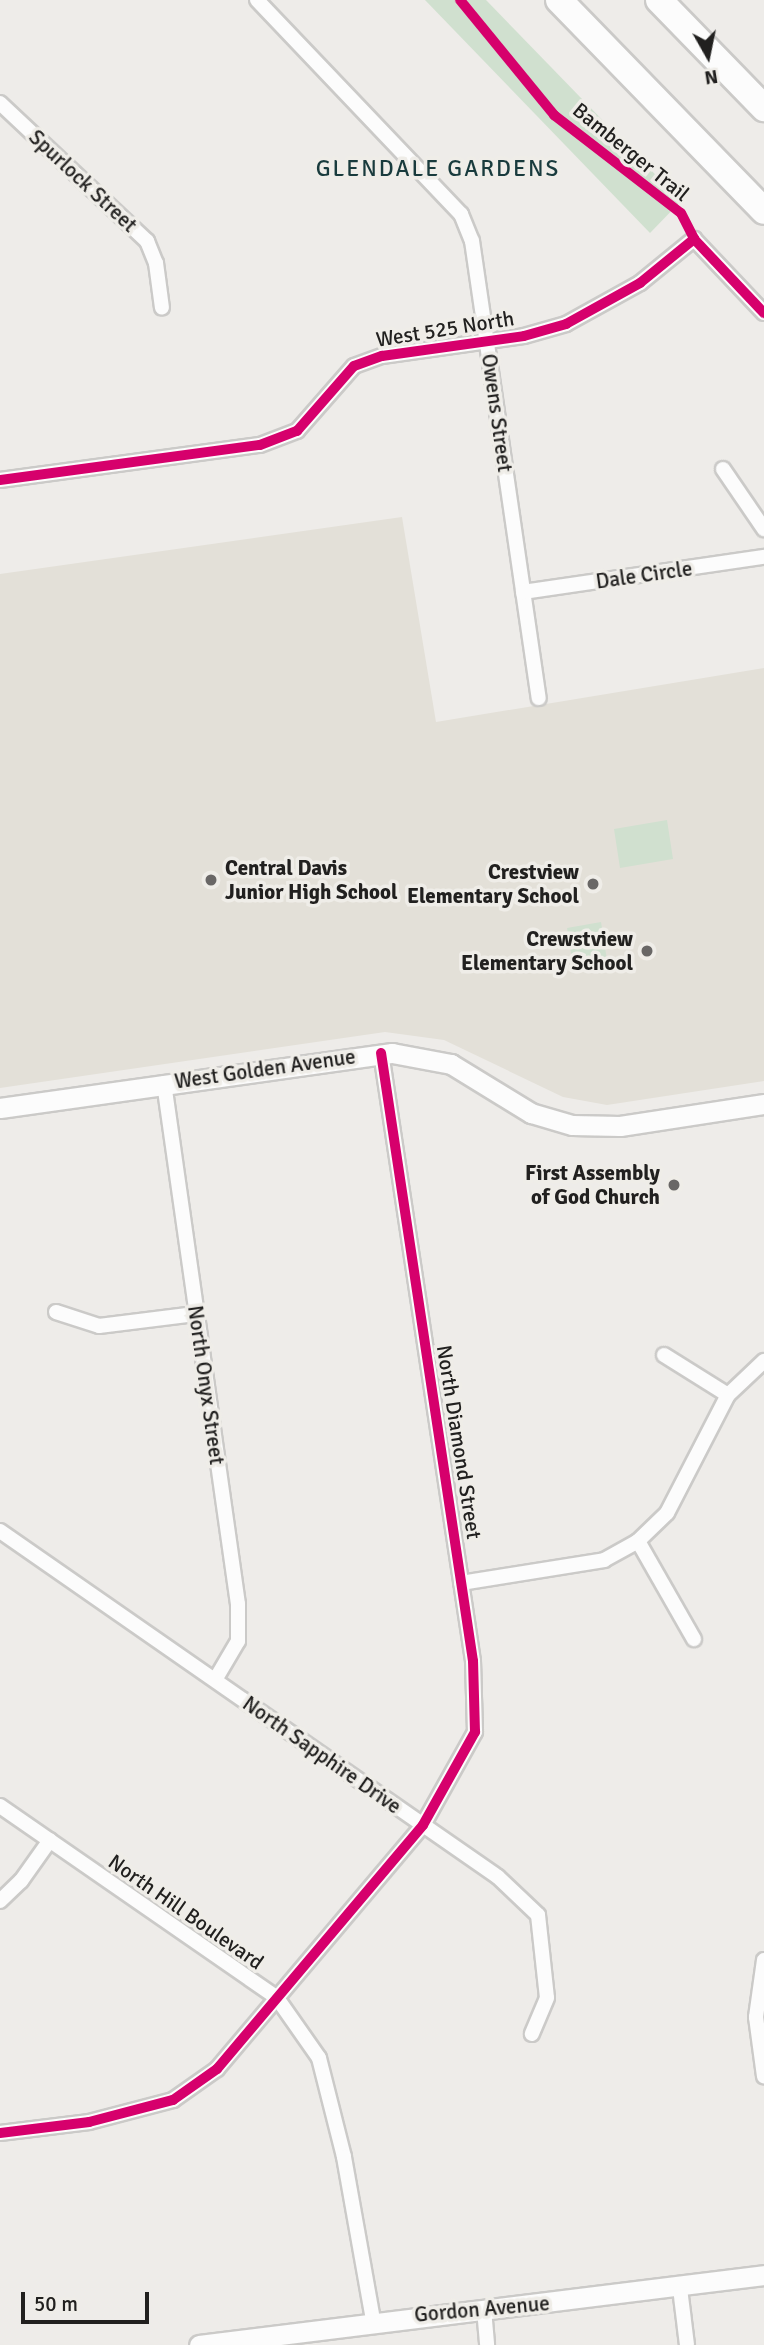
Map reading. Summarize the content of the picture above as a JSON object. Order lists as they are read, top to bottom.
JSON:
{
  "streets": {
    "street": [
      "Spurlock Street",
      "West 525 North",
      "Owens Street",
      "Dale Circle",
      "West Golden Avenue",
      "North Onyx Street",
      "North Diamond Street",
      "North Sapphire Drive",
      "North Hill Boulevard",
      "Gordon Avenue"
    ],
    "cycle path": ["Bamberger Trail"]
  },
  "crossings": [
    ["West 525 North", "Owens Street"],
    ["Owens Street", "Dale Circle"],
    ["West Golden Avenue", "North Onyx Street"],
    ["West Golden Avenue", "North Diamond Street"],
    ["North Onyx Street", "North Sapphire Drive"],
    ["North Diamond Street", "North Sapphire Drive"],
    ["North Diamond Street", "North Hill Boulevard"],
    ["North Hill Boulevard", "Gordon Avenue"]
  ],
  "districts": ["GLENDALE GARDENS"],
  "places": [
    "Central Davis Junior High School",
    "Crestview Elementary School",
    "Crewstview Elementary School",
    "First Assembly of God Church"
  ],
  "scale_bar": "50 m",
  "north": "bottom"
}
